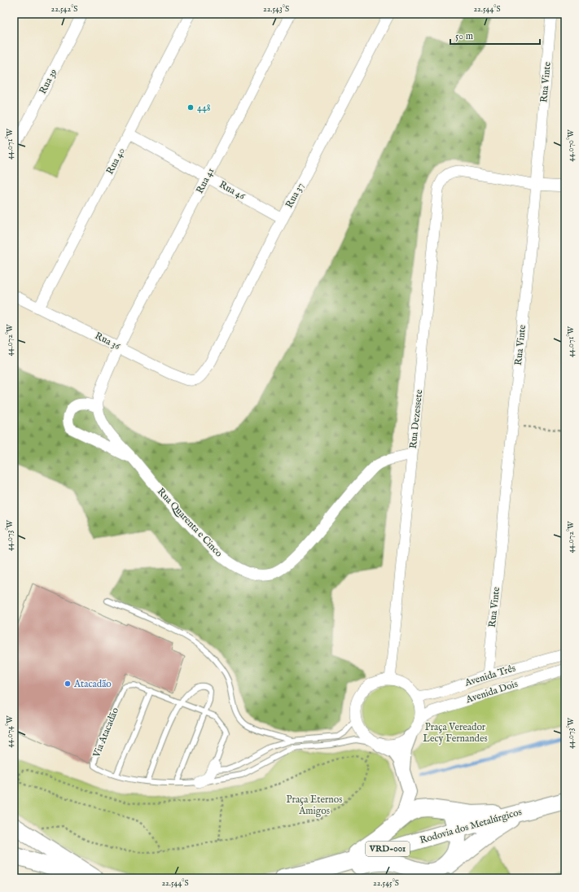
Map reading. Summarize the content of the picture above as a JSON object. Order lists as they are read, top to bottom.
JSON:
{
  "streets": {
    "main road": ["Rodovia dos Metalúrgicos", "VRD-001"],
    "street": [
      "Rua 39",
      "Rua Vinte",
      "Rua 40",
      "Rua 41",
      "Rua 46",
      "Rua 37",
      "Rua 36",
      "Rua Dezessete",
      "Rua Quarenta e Cinco",
      "Avenida Três",
      "Avenida Dois"
    ],
    "lane": ["Via Atacadão"]
  },
  "crossings": [
    ["Rua Vinte", "Rua Dezessete"],
    ["Rua Vinte", "Avenida Três"],
    ["Rua 40", "Rua 46"],
    ["Rua 40", "Rua 36"],
    ["Rua 41", "Rua 46"],
    ["Rua 41", "Rua 36"],
    ["Rua 41", "Rua Quarenta e Cinco"],
    ["Rua 46", "Rua 37"],
    ["Rua 37", "Rua 36"],
    ["Rua 36", "Rua Quarenta e Cinco"],
    ["Rua Dezessete", "Rua Quarenta e Cinco"],
    ["Rua Dezessete", "Avenida Três"],
    ["Rua Dezessete", "Avenida Dois"],
    ["Rua Dezessete", "Via Atacadão"],
    ["Avenida Três", "Avenida Dois"],
    ["Avenida Três", "Via Atacadão"],
    ["Avenida Dois", "Via Atacadão"]
  ],
  "parks": ["Praça Vereador Lecy Fernandes", "Praça Eternos Amigos"],
  "places": ["448", "Atacadão"],
  "scale_bar": "50 m",
  "coordinates": [
    "22.542°S",
    "22.543°S",
    "22.544°S",
    "44.071°W",
    "44.070°W",
    "44.072°W",
    "44.073°W",
    "44.074°W",
    "22.545°S"
  ]
}
